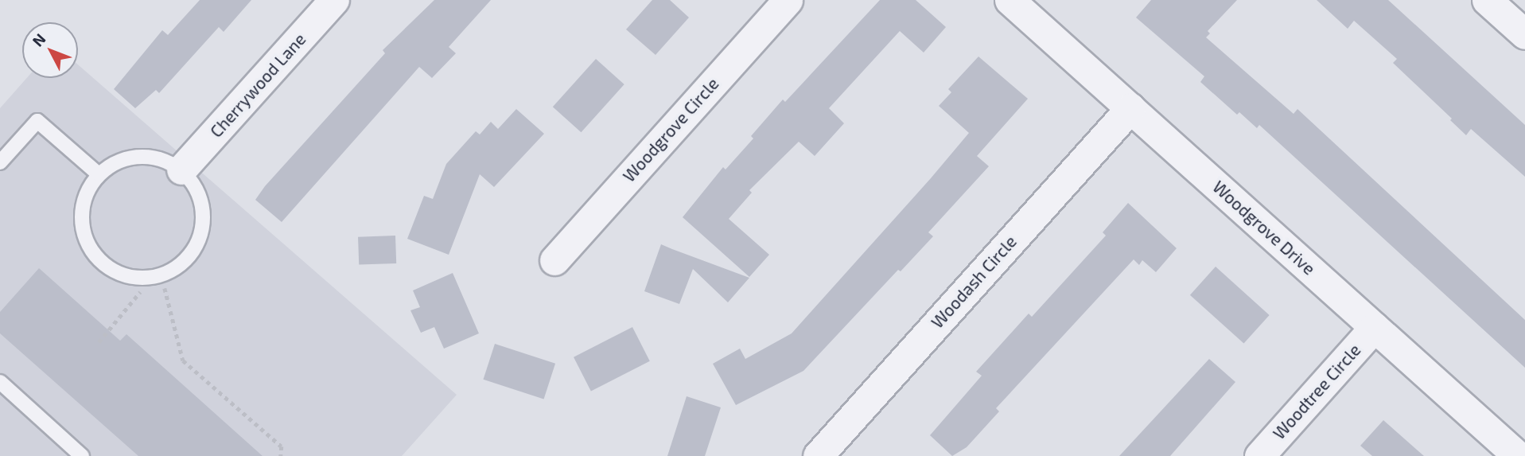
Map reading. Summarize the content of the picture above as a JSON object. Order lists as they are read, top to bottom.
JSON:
{
  "streets": {
    "street": [
      "Cherrywood Lane",
      "Woodgrove Circle",
      "Woodgrove Drive",
      "Woodash Circle",
      "Woodtree Circle"
    ]
  },
  "crossings": [
    ["Woodgrove Drive", "Woodash Circle"],
    ["Woodgrove Drive", "Woodtree Circle"]
  ],
  "north": "top left"
}
